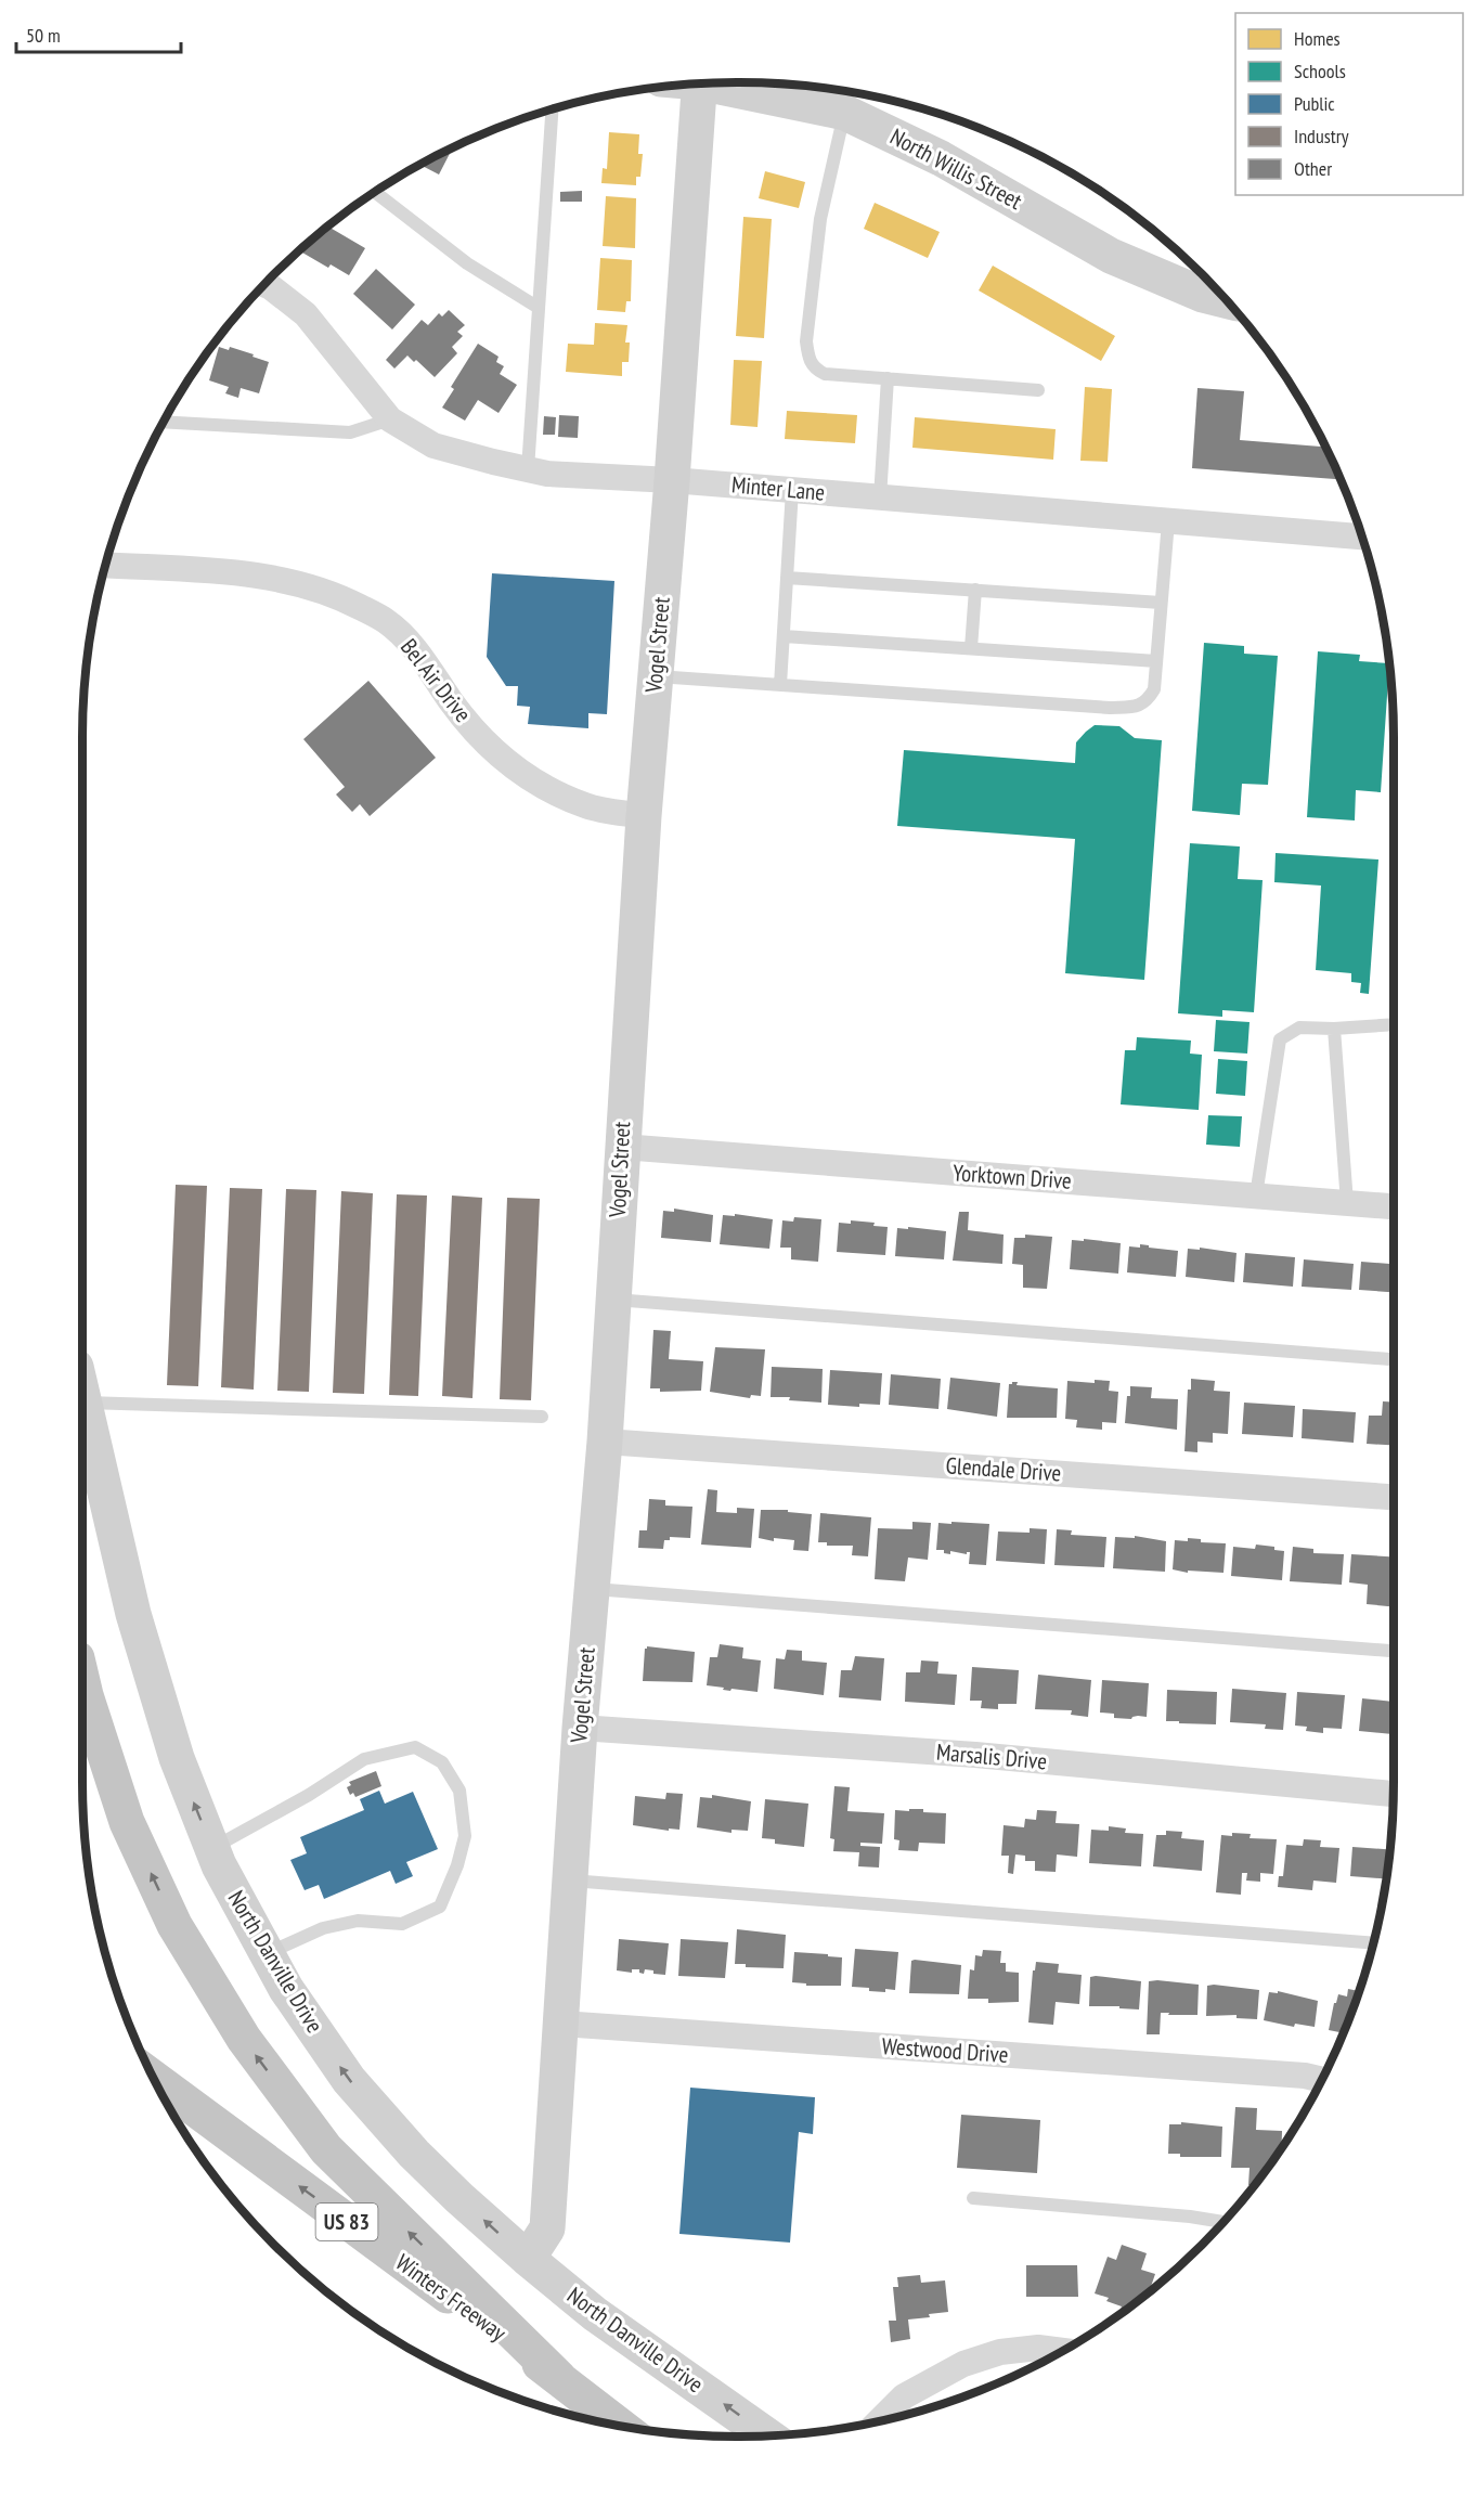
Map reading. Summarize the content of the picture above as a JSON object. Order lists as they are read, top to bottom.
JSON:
{
  "streets": {
    "highway": ["US 83", "Winters Freeway"],
    "street": [
      "North Willis Street",
      "Minter Lane",
      "Vogel Street",
      "Bel Air Drive",
      "Yorktown Drive",
      "Glendale Drive",
      "Marsalis Drive",
      "North Danville Drive",
      "Westwood Drive"
    ]
  },
  "crossings": [
    ["Minter Lane", "Vogel Street"],
    ["Vogel Street", "Bel Air Drive"],
    ["Vogel Street", "Yorktown Drive"],
    ["Vogel Street", "Glendale Drive"],
    ["Vogel Street", "Marsalis Drive"],
    ["Vogel Street", "North Danville Drive"],
    ["Vogel Street", "Westwood Drive"]
  ],
  "one_way": ["North Danville Drive"],
  "legend": [
    "Homes",
    "Schools",
    "Public",
    "Industry",
    "Other"
  ],
  "scale_bar": "50 m"
}
